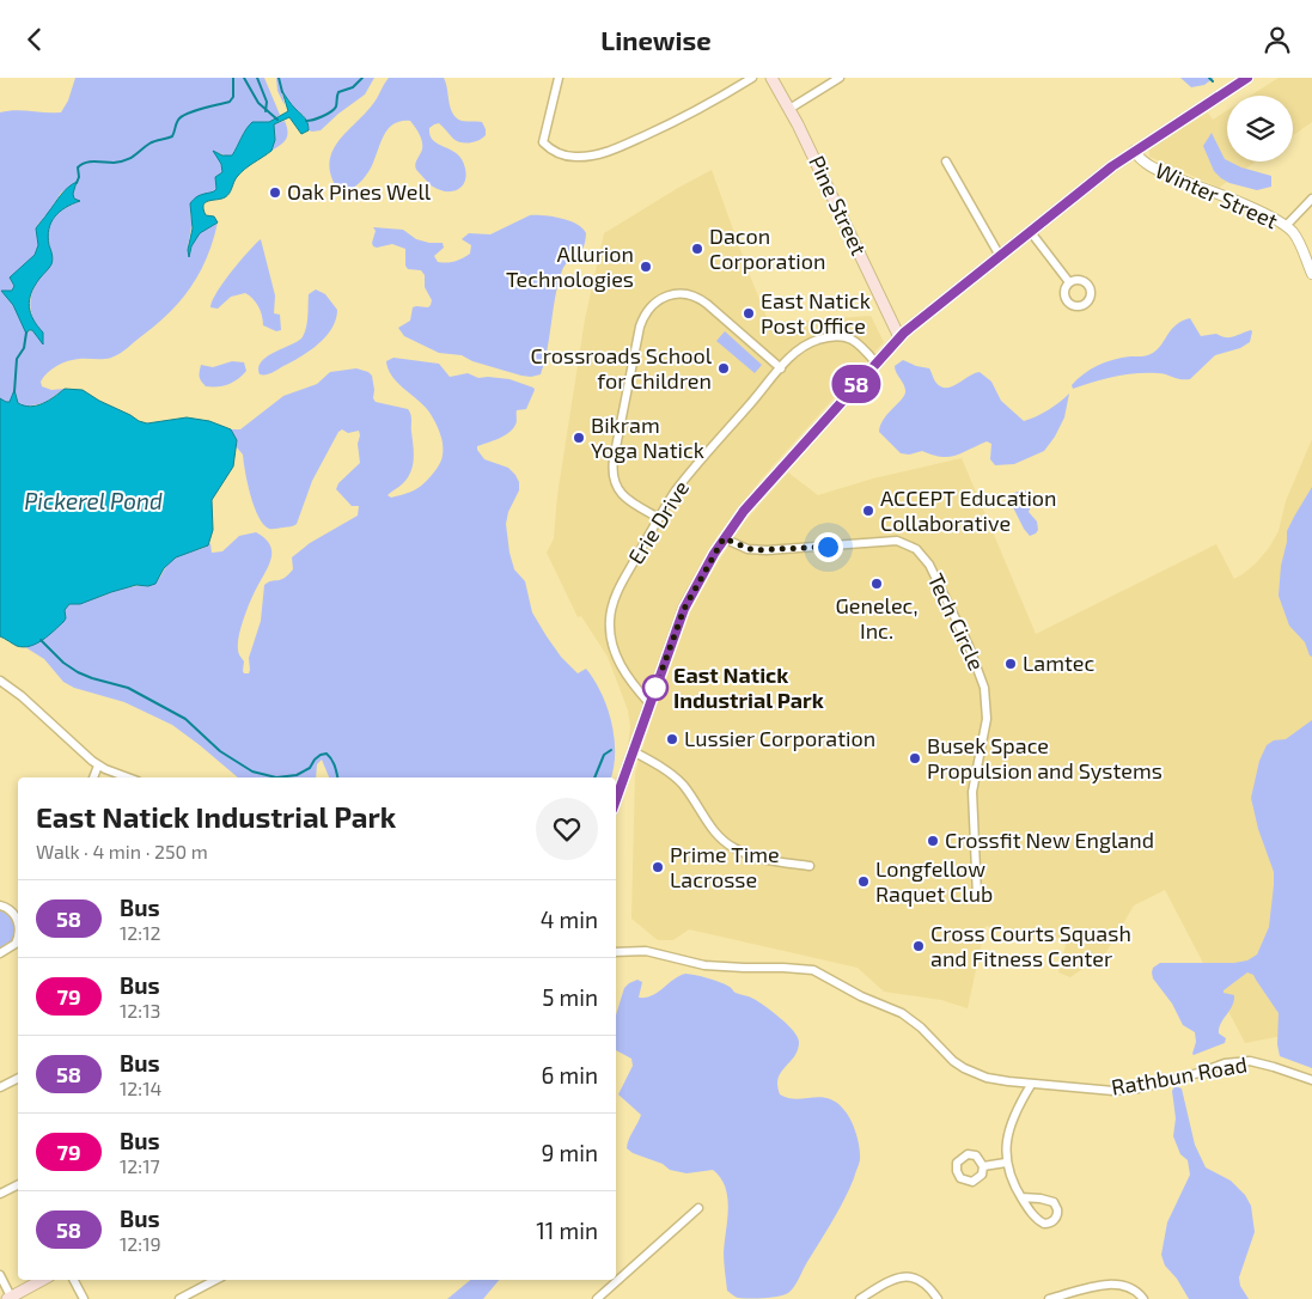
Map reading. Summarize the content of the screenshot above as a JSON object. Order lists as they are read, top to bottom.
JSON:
{
  "streets": {
    "main road": ["Pine Street"],
    "street": [
      "Winter Street",
      "Erie Drive",
      "Tech Circle",
      "Rathbun Road"
    ]
  },
  "water": ["Pickerel Pond"],
  "places": [
    "Oak Pines Well",
    "Dacon Corporation",
    "Allurion Technologies",
    "East Natick Post Office",
    "Crossroads School for Children",
    "Bikram Yoga Natick",
    "ACCEPT Education Collaborative",
    "Genelec, Inc.",
    "Lamtec",
    "East Natick Industrial Park",
    "Lussier Corporation",
    "Busek Space Propulsion and Systems",
    "Crossfit New England",
    "Prime Time Lacrosse",
    "Longfellow Raquet Club",
    "Cross Courts Squash and Fitness Center"
  ],
  "lines": ["bus line 58"],
  "page": {
    "header": "Linewise",
    "on_map": "58",
    "heading": ["East Natick Industrial Park", "Walk · 4 min · 250 m"],
    "list": [
      {
        "mark": "58",
        "name": "Bus",
        "note": "12:12",
        "value": "4 min"
      },
      {
        "mark": "79",
        "name": "Bus",
        "note": "12:13",
        "value": "5 min"
      },
      {
        "mark": "58",
        "name": "Bus",
        "note": "12:14",
        "value": "6 min"
      },
      {
        "mark": "79",
        "name": "Bus",
        "note": "12:17",
        "value": "9 min"
      },
      {
        "mark": "58",
        "name": "Bus",
        "note": "12:19",
        "value": "11 min"
      }
    ]
  }
}
